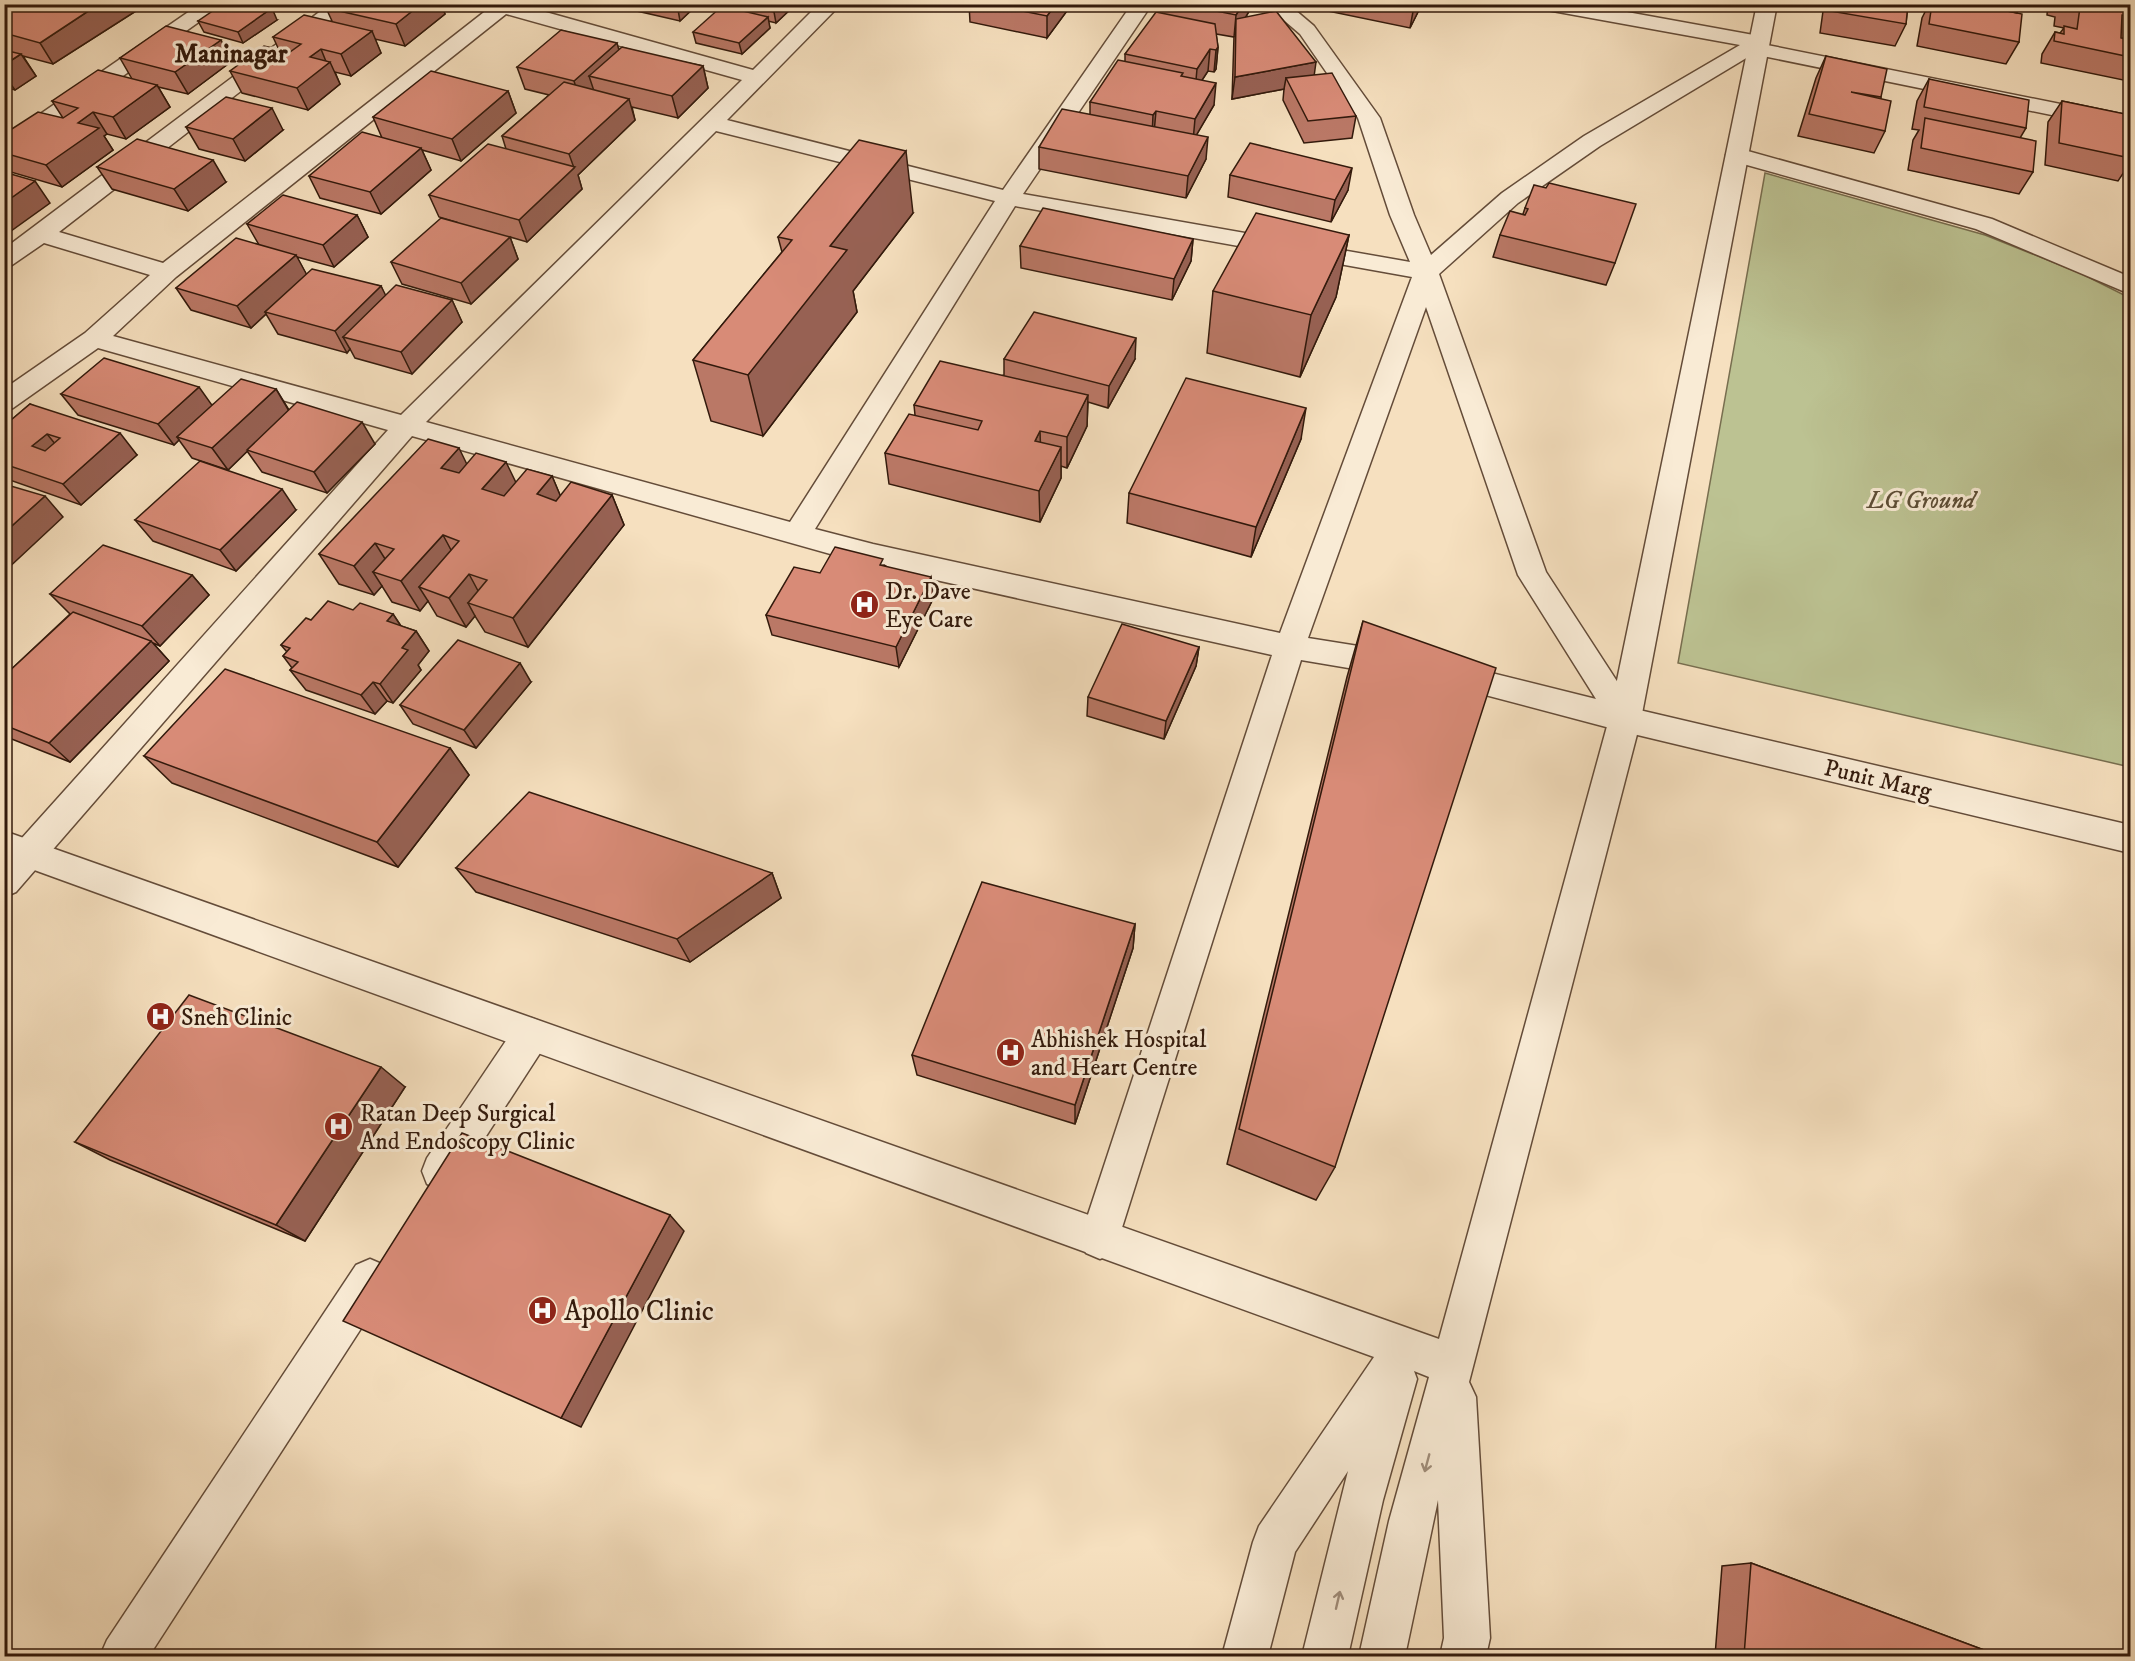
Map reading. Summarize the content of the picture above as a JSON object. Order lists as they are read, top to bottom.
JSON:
{
  "streets": {
    "street": ["Punit Marg"]
  },
  "districts": ["Maninagar"],
  "parks": ["LG Ground"],
  "places": {
    "hospital": [
      "Dr. Dave Eye Care",
      "Sneh Clinic",
      "Abhishek Hospital and Heart Centre",
      "Ratan Deep Surgical And Endoscopy Clinic",
      "Apollo Clinic"
    ]
  }
}
